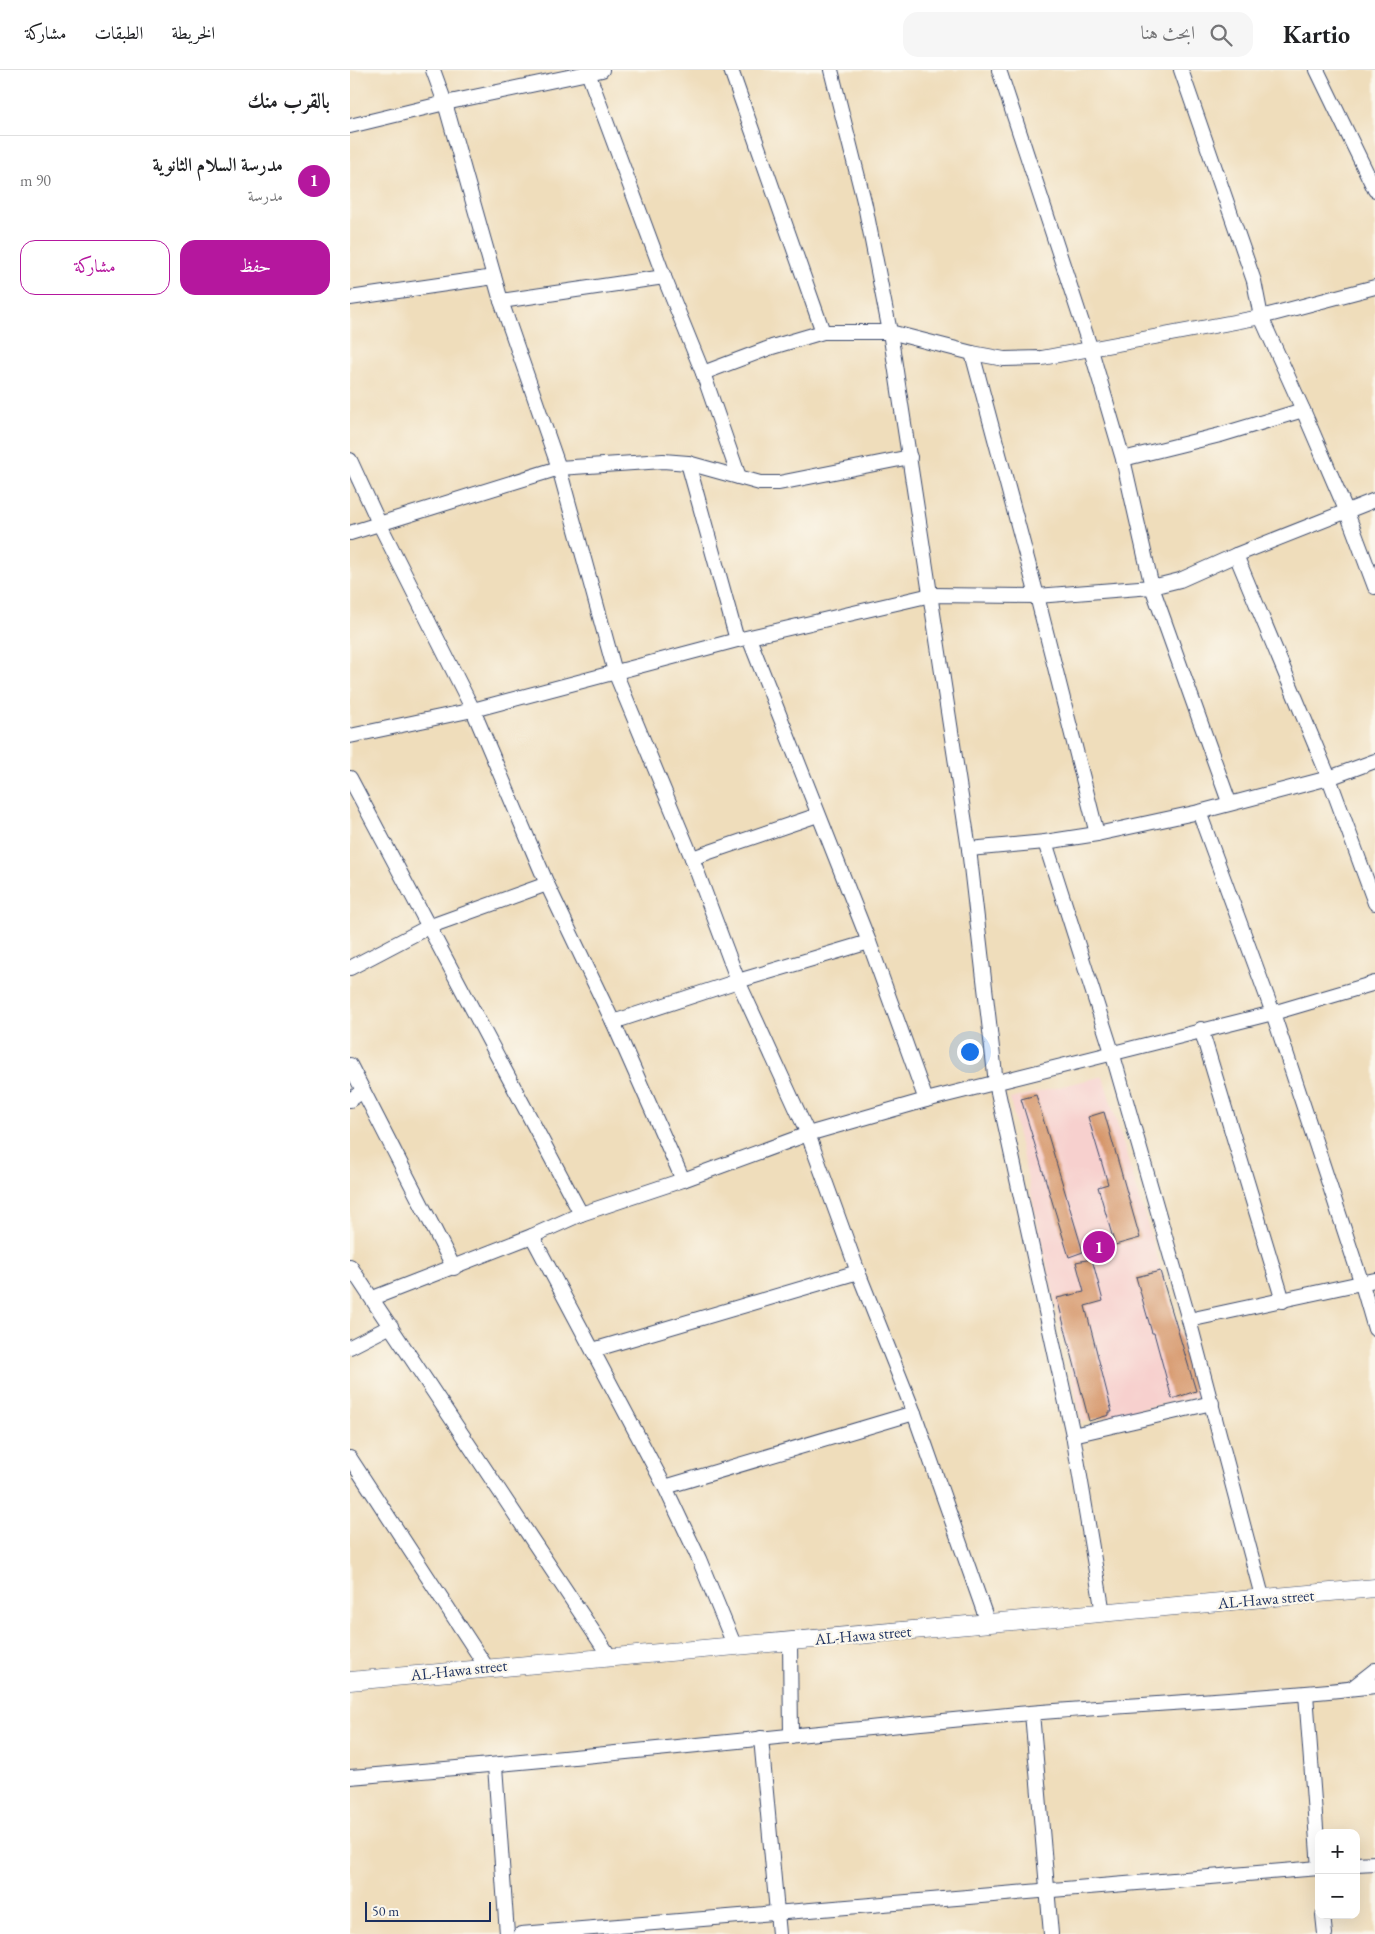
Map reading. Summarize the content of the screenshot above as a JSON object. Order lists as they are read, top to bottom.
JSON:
{
  "streets": {
    "street": ["AL-Hawa street"]
  },
  "scale_bar": "50 m",
  "page": {
    "header": "Kartio",
    "search": "ابحث هنا",
    "nav": ["الخريطة", "الطبقات", "مشاركة"],
    "heading": "بالقرب منك",
    "list": [
      {
        "mark": "1",
        "name": "مدرسة السلام الثانوية",
        "note": "مدرسة",
        "value": "90 m"
      }
    ],
    "buttons": ["حفظ", "مشاركة"],
    "pins": "1",
    "map_buttons": ["+", "−"],
    "scale": "50 m"
  }
}
